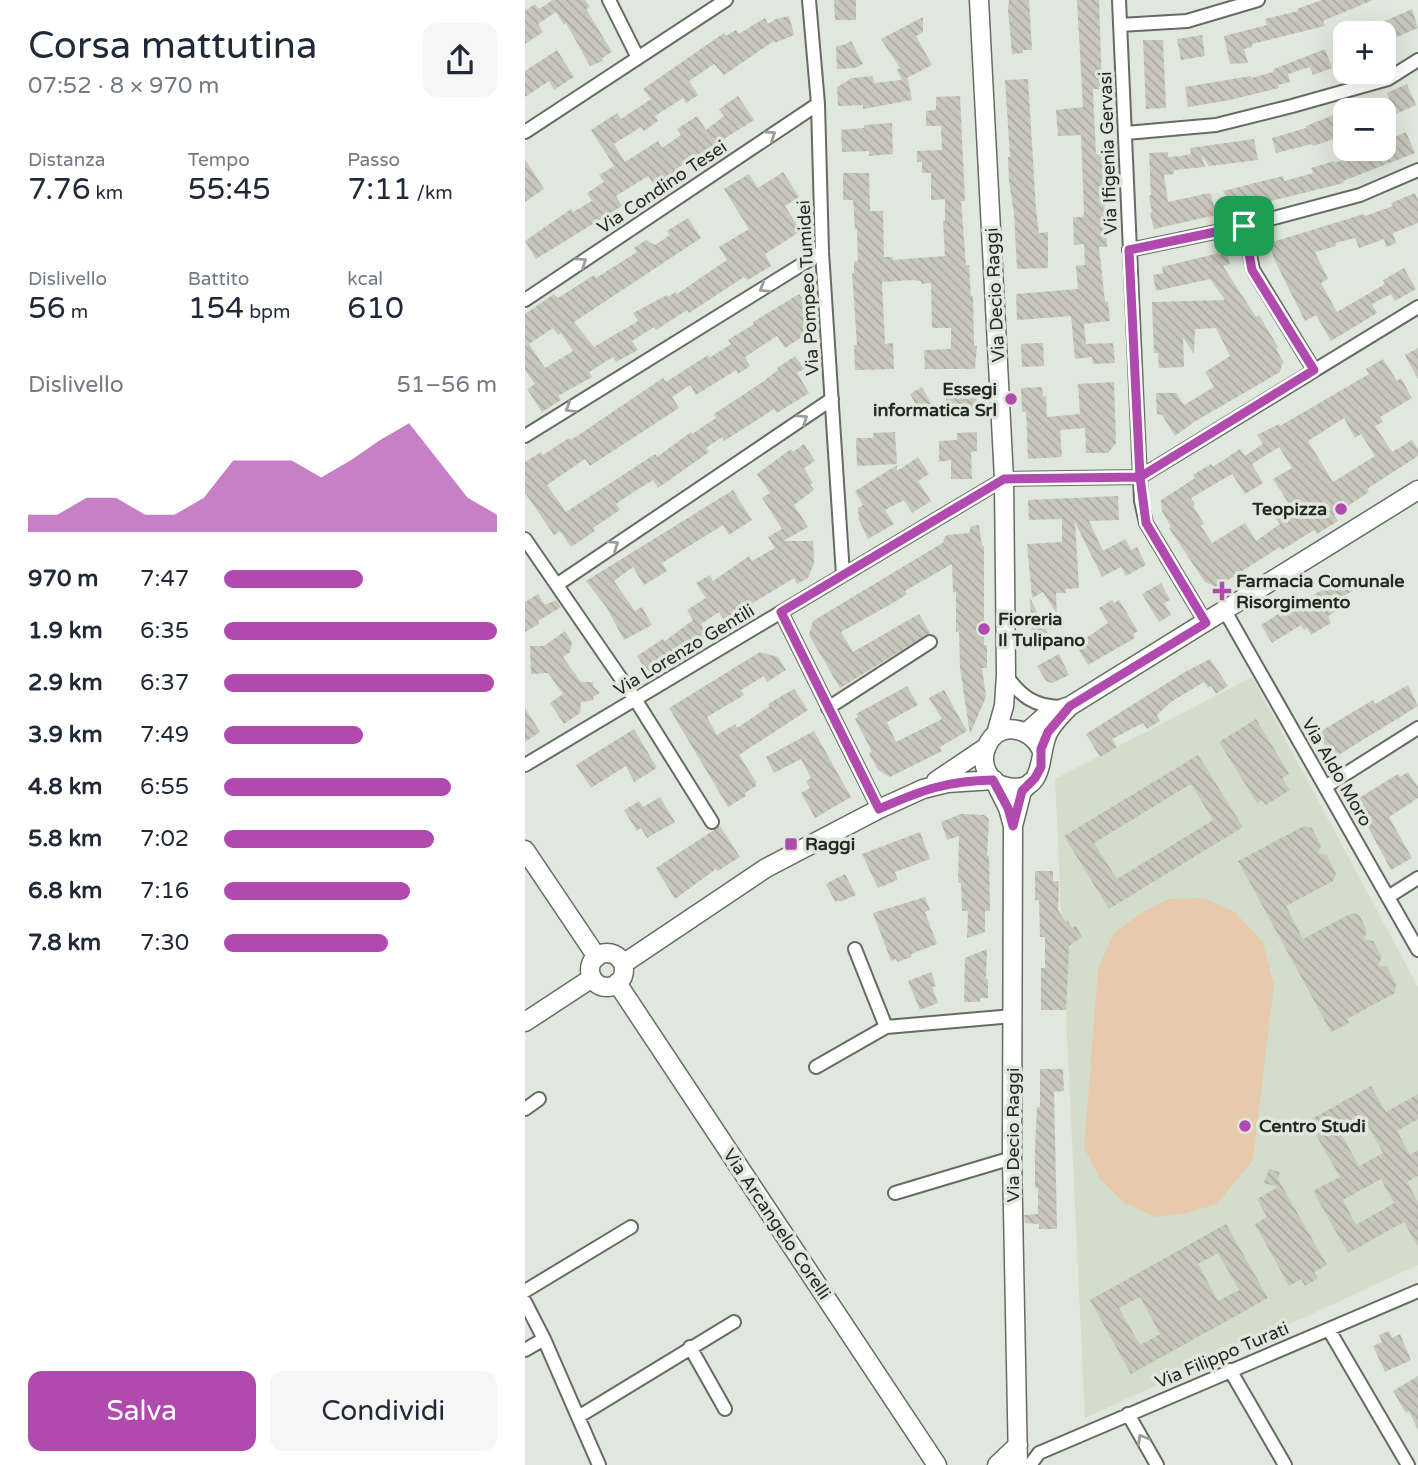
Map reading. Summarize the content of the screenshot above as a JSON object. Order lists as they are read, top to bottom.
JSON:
{
  "streets": {
    "street": [
      "Via Ifigenia Gervasi",
      "Via Condino Tesei",
      "Via Pompeo Tumidei",
      "Via Decio Raggi",
      "Via Lorenzo Gentili",
      "Via Aldo Moro",
      "Via Arcangelo Corelli",
      "Via Filippo Turati"
    ]
  },
  "crossings": [
    ["Via Condino Tesei", "Via Pompeo Tumidei"],
    ["Via Pompeo Tumidei", "Via Lorenzo Gentili"],
    ["Via Decio Raggi", "Via Lorenzo Gentili"]
  ],
  "one_way": ["Via Condino Tesei"],
  "places": {
    "other": [
      "Essegi informatica Srl",
      "Teopizza",
      "Fioreria Il Tulipano",
      "Centro Studi"
    ],
    "health": ["Farmacia Comunale Risorgimento"],
    "transit": ["Raggi"]
  },
  "page": {
    "heading": ["Corsa mattutina", "07:52 · 8 × 970 m"],
    "map_buttons": ["+", "−"],
    "stats": [
      ["Distanza", "7.76 km"],
      ["Tempo", "55:45"],
      ["Passo", "7:11 /km"],
      ["Dislivello", "56 m"],
      ["Battito", "154 bpm"],
      ["kcal", "610"]
    ],
    "chart": ["Dislivello", "51–56 m"],
    "list": [
      {
        "name": "970 m",
        "note": "7:47"
      },
      {
        "name": "1.9 km",
        "note": "6:35"
      },
      {
        "name": "2.9 km",
        "note": "6:37"
      },
      {
        "name": "3.9 km",
        "note": "7:49"
      },
      {
        "name": "4.8 km",
        "note": "6:55"
      },
      {
        "name": "5.8 km",
        "note": "7:02"
      },
      {
        "name": "6.8 km",
        "note": "7:16"
      },
      {
        "name": "7.8 km",
        "note": "7:30"
      }
    ],
    "buttons": ["Salva", "Condividi"]
  }
}
